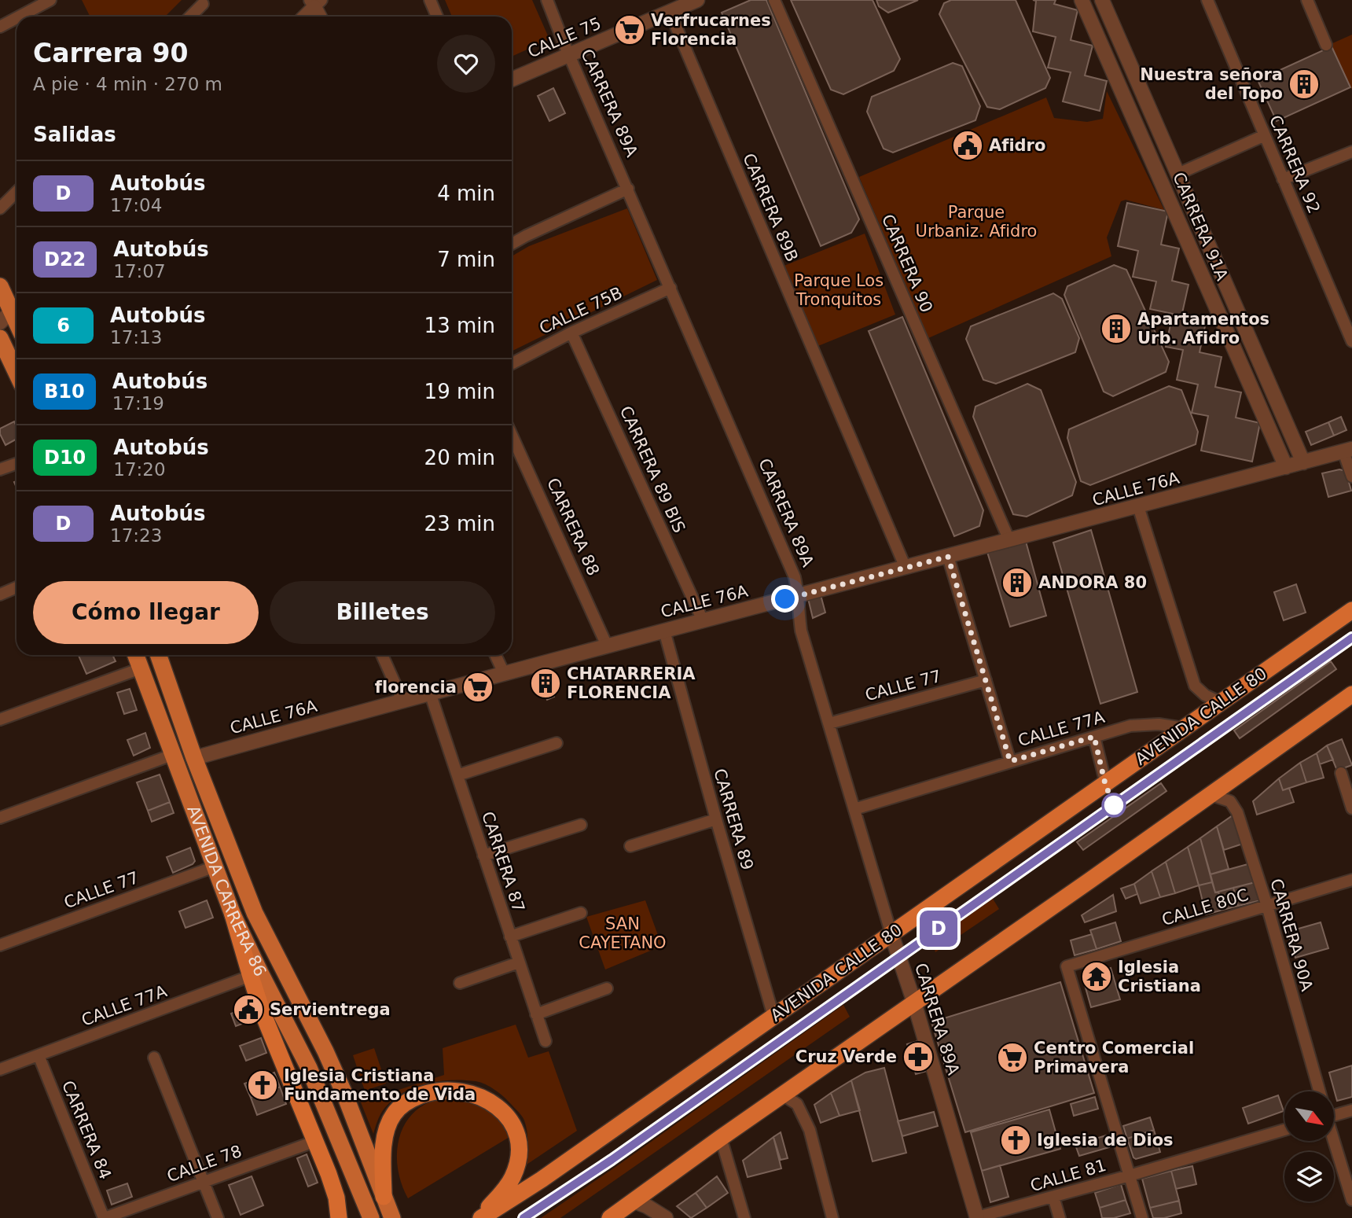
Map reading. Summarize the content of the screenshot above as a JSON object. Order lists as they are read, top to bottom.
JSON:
{
  "streets": {
    "highway": ["AVENIDA CALLE 80"],
    "main road": ["AVENIDA CARRERA 86"],
    "street": [
      "CALLE 75",
      "CARRERA 89A",
      "CARRERA 92",
      "CARRERA 89B",
      "CARRERA 91A",
      "CARRERA 90",
      "CALLE 75B",
      "CARRERA 89 BIS",
      "CALLE 76A",
      "CARRERA 88",
      "CALLE 77",
      "CALLE 77A",
      "CARRERA 89",
      "CARRERA 87",
      "CALLE 80C",
      "CARRERA 90A",
      "CARRERA 84",
      "CALLE 78",
      "CALLE 81"
    ]
  },
  "crossings": [
    ["CALLE 75", "CARRERA 89A"],
    ["CALLE 75", "CARRERA 89B"],
    ["CARRERA 89A", "CALLE 75B"],
    ["CARRERA 89A", "CALLE 76A"],
    ["CARRERA 89A", "CALLE 77"],
    ["CARRERA 89A", "AVENIDA CALLE 80"],
    ["CARRERA 89A", "CALLE 77A"],
    ["CARRERA 89A", "CALLE 81"],
    ["CARRERA 89B", "CALLE 76A"],
    ["CARRERA 91A", "CALLE 76A"],
    ["CARRERA 90", "CALLE 76A"],
    ["CALLE 75B", "CARRERA 89 BIS"],
    ["CARRERA 89 BIS", "CALLE 76A"],
    ["CALLE 76A", "CARRERA 88"],
    ["CALLE 76A", "CARRERA 89"],
    ["CALLE 76A", "CARRERA 87"],
    ["CALLE 76A", "AVENIDA CARRERA 86"],
    ["CALLE 77", "AVENIDA CARRERA 86"],
    ["AVENIDA CALLE 80", "CALLE 77A"],
    ["AVENIDA CALLE 80", "CARRERA 89"],
    ["CALLE 77A", "AVENIDA CARRERA 86"],
    ["CALLE 77A", "CARRERA 84"],
    ["CALLE 80C", "CARRERA 90A"],
    ["CALLE 80C", "CALLE 81"],
    ["CARRERA 84", "CALLE 78"]
  ],
  "parks": ["Parque Urbaniz. Afidro", "Parque Los Tronquitos", "SAN CAYETANO"],
  "places": {
    "supermarket": ["Verfrucarnes Florencia", "florencia", "Centro Comercial Primavera"],
    "building": [
      "Nuestra señora del Topo",
      "Apartamentos Urb. Afidro",
      "ANDORA 80",
      "CHATARRERIA FLORENCIA"
    ],
    "public building": ["Afidro", "Servientrega"],
    "temple": ["Iglesia Cristiana"],
    "pharmacy": ["Cruz Verde"],
    "church": ["Iglesia Cristiana Fundamento de Vida", "Iglesia de Dios"]
  },
  "lines": ["bus line D"],
  "north": "bottom right",
  "page": {
    "on_map": "D",
    "heading": [
      ["Carrera 90", "A pie · 4 min · 270 m"],
      "Salidas"
    ],
    "list": [
      {
        "mark": "D",
        "name": "Autobús",
        "note": "17:04",
        "value": "4 min"
      },
      {
        "mark": "D22",
        "name": "Autobús",
        "note": "17:07",
        "value": "7 min"
      },
      {
        "mark": "6",
        "name": "Autobús",
        "note": "17:13",
        "value": "13 min"
      },
      {
        "mark": "B10",
        "name": "Autobús",
        "note": "17:19",
        "value": "19 min"
      },
      {
        "mark": "D10",
        "name": "Autobús",
        "note": "17:20",
        "value": "20 min"
      },
      {
        "mark": "D",
        "name": "Autobús",
        "note": "17:23",
        "value": "23 min"
      }
    ],
    "buttons": ["Cómo llegar", "Billetes"]
  }
}
